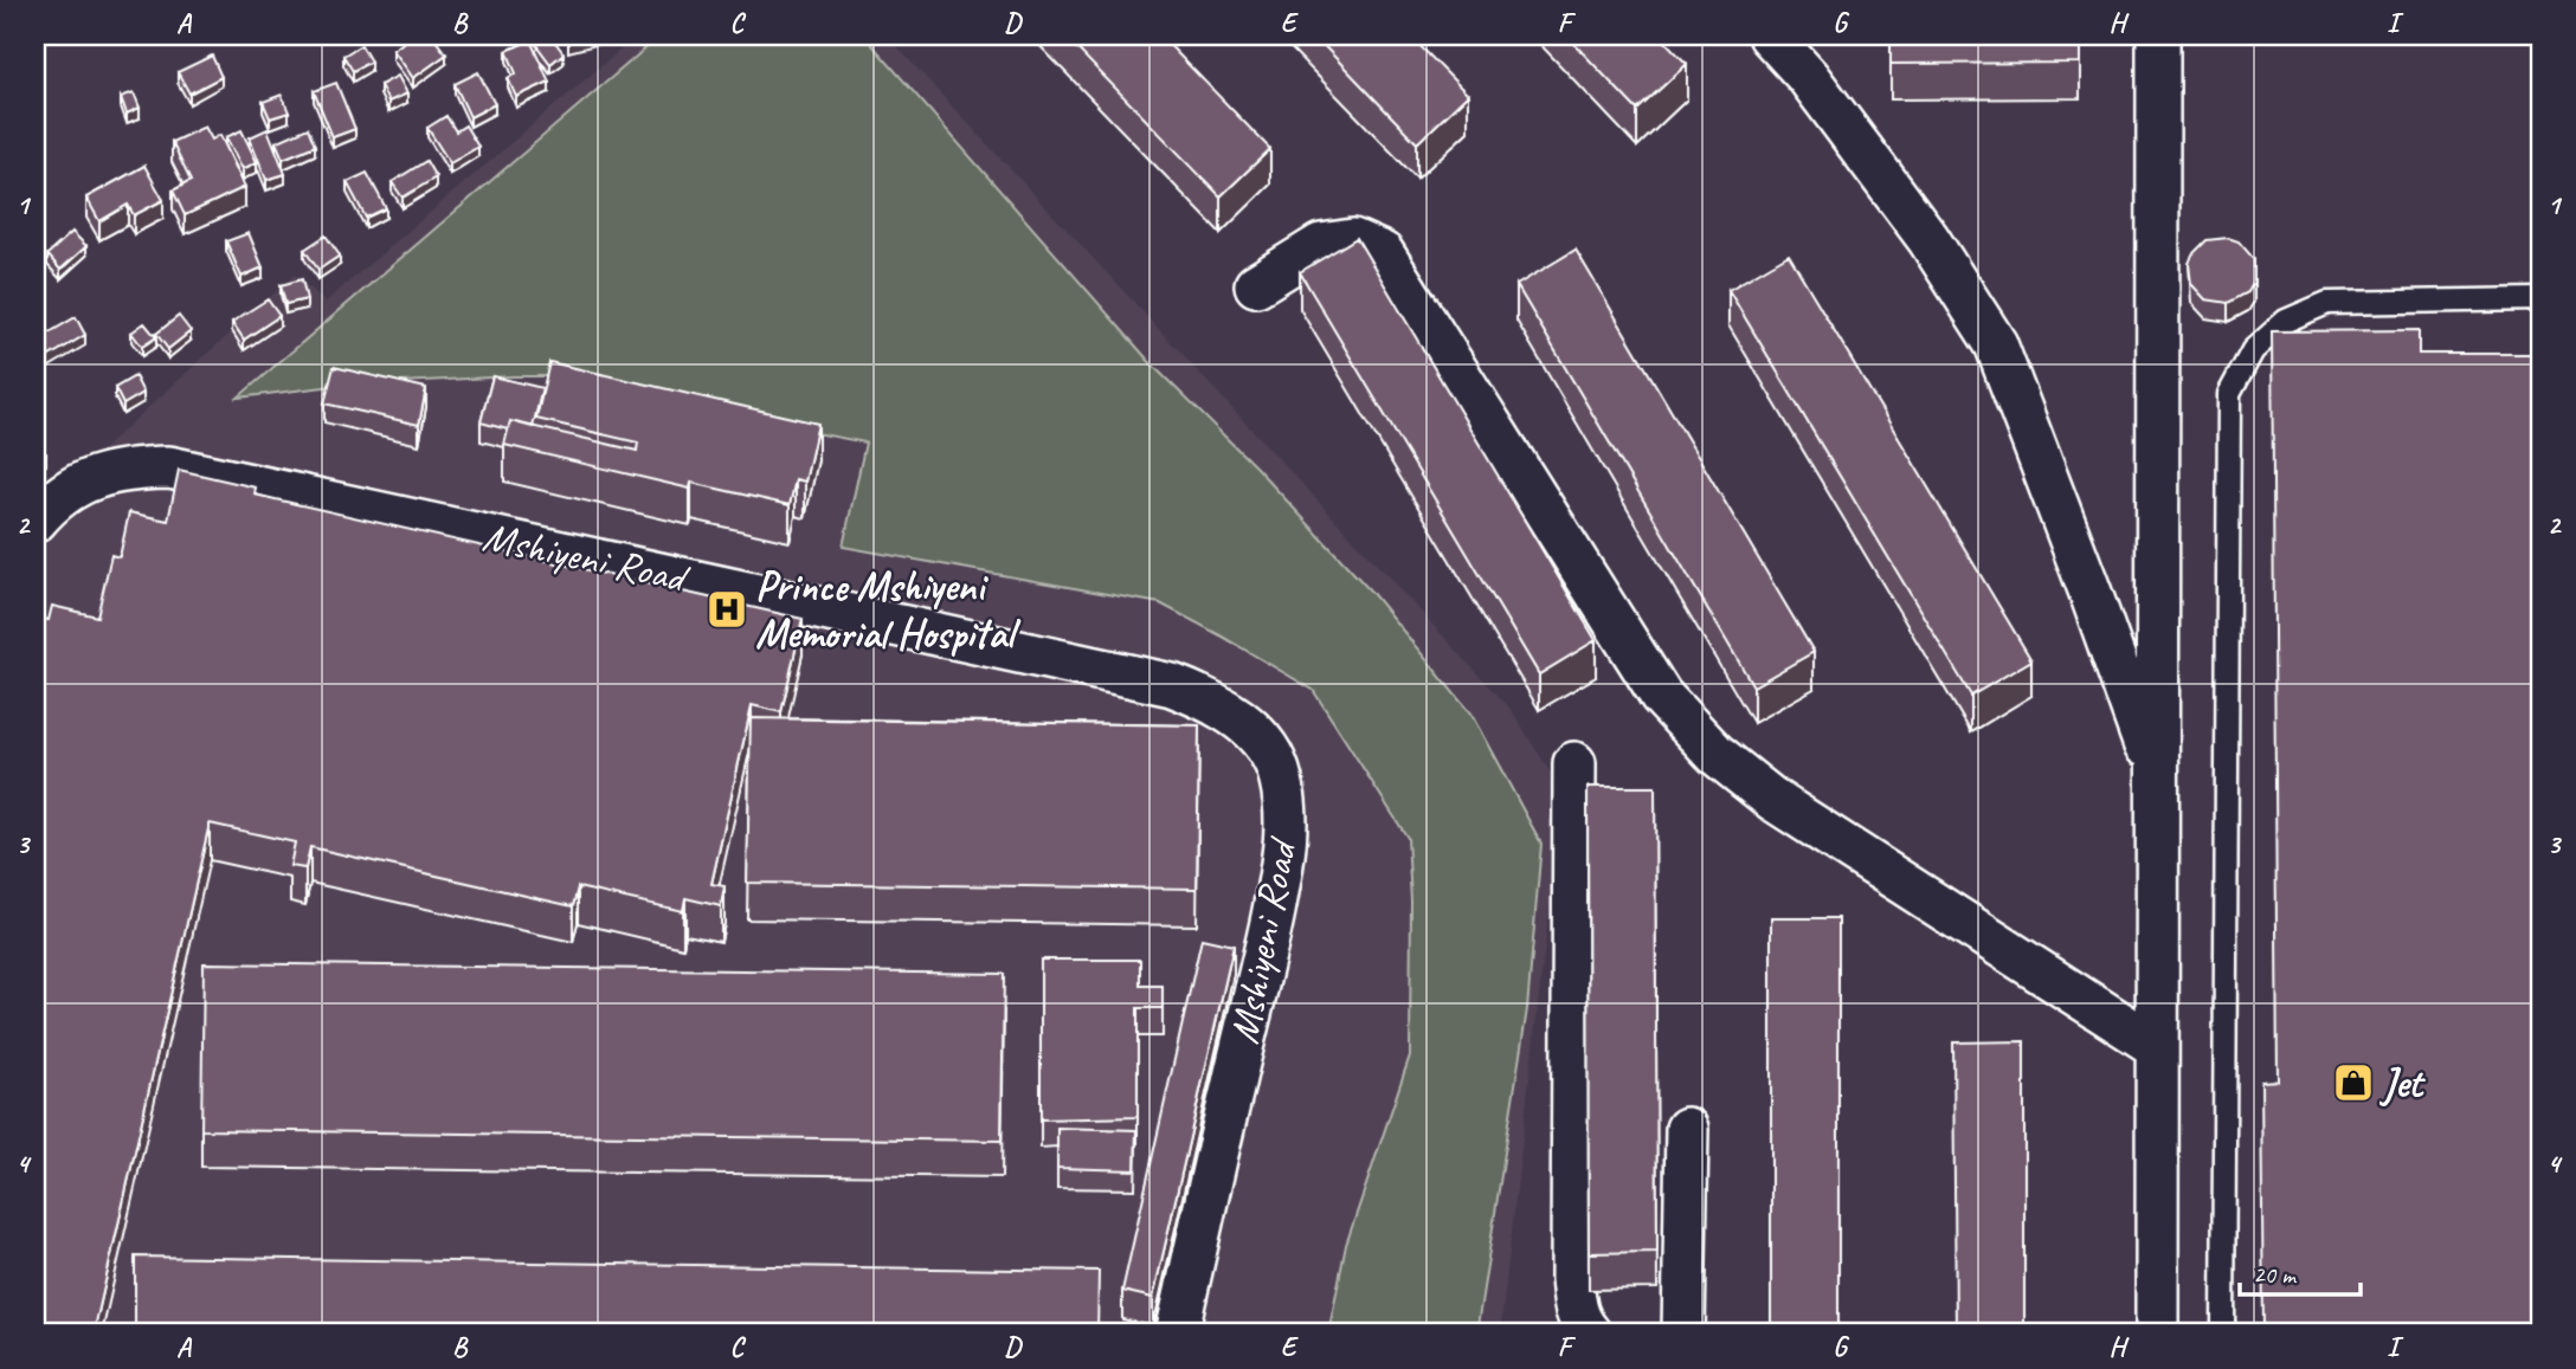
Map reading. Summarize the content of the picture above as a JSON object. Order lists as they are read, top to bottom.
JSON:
{
  "streets": {
    "street": ["Mshiyeni Road"]
  },
  "places": {
    "hospital": ["Prince Mshiyeni Memorial Hospital"],
    "shop": ["Jet"]
  },
  "scale_bar": "20 m",
  "grid": {
    "columns": [
      "A",
      "B",
      "C",
      "D",
      "E",
      "F",
      "G",
      "H",
      "I"
    ],
    "rows": [
      "1",
      "2",
      "3",
      "4"
    ]
  }
}
